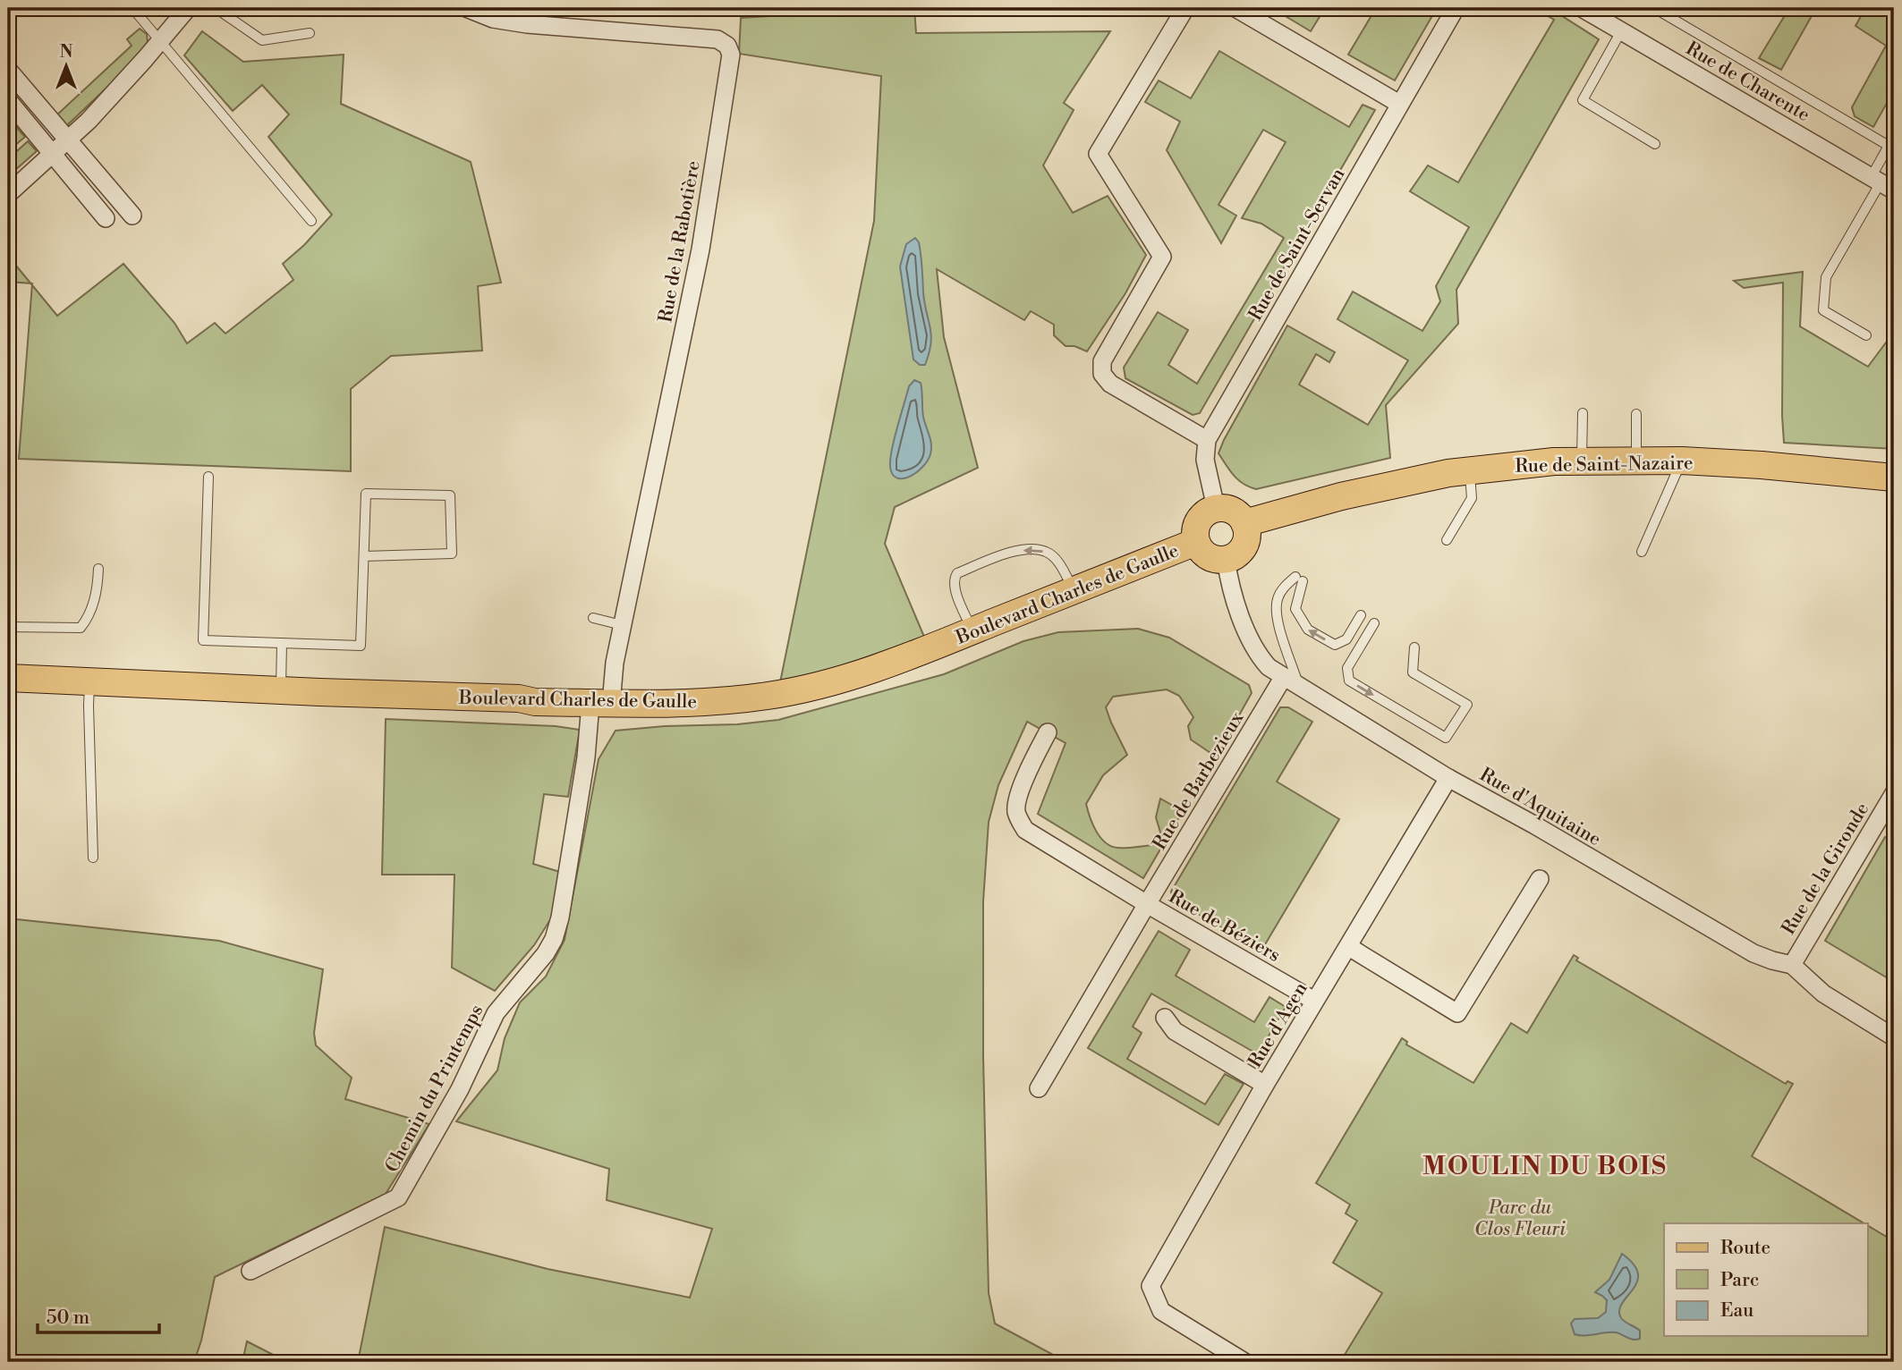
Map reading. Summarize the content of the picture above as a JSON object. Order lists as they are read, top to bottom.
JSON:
{
  "streets": {
    "main road": ["Rue de Saint-Nazaire", "Boulevard Charles de Gaulle"],
    "street": [
      "Rue de Charente",
      "Rue de la Rabotière",
      "Rue de Saint-Servan",
      "Rue de Barbezieux",
      "Rue d'Aquitaine",
      "Rue de la Gironde",
      "Rue de Béziers",
      "Rue d'Agen",
      "Chemin du Printemps"
    ]
  },
  "crossings": [
    ["Rue de la Rabotière", "Boulevard Charles de Gaulle"],
    ["Rue de la Rabotière", "Chemin du Printemps"],
    ["Rue de Saint-Nazaire", "Boulevard Charles de Gaulle"],
    ["Rue de Saint-Nazaire", "Rue d'Aquitaine"],
    ["Boulevard Charles de Gaulle", "Rue d'Aquitaine"],
    ["Boulevard Charles de Gaulle", "Chemin du Printemps"],
    ["Rue de Barbezieux", "Rue d'Aquitaine"],
    ["Rue de Barbezieux", "Rue de Béziers"],
    ["Rue d'Aquitaine", "Rue de la Gironde"],
    ["Rue d'Aquitaine", "Rue d'Agen"],
    ["Rue de Béziers", "Rue d'Agen"]
  ],
  "districts": ["MOULIN DU BOIS"],
  "parks": ["Parc du Clos Fleuri"],
  "legend": ["Route", "Parc", "Eau"],
  "scale_bar": "50 m",
  "north": "top"
}
